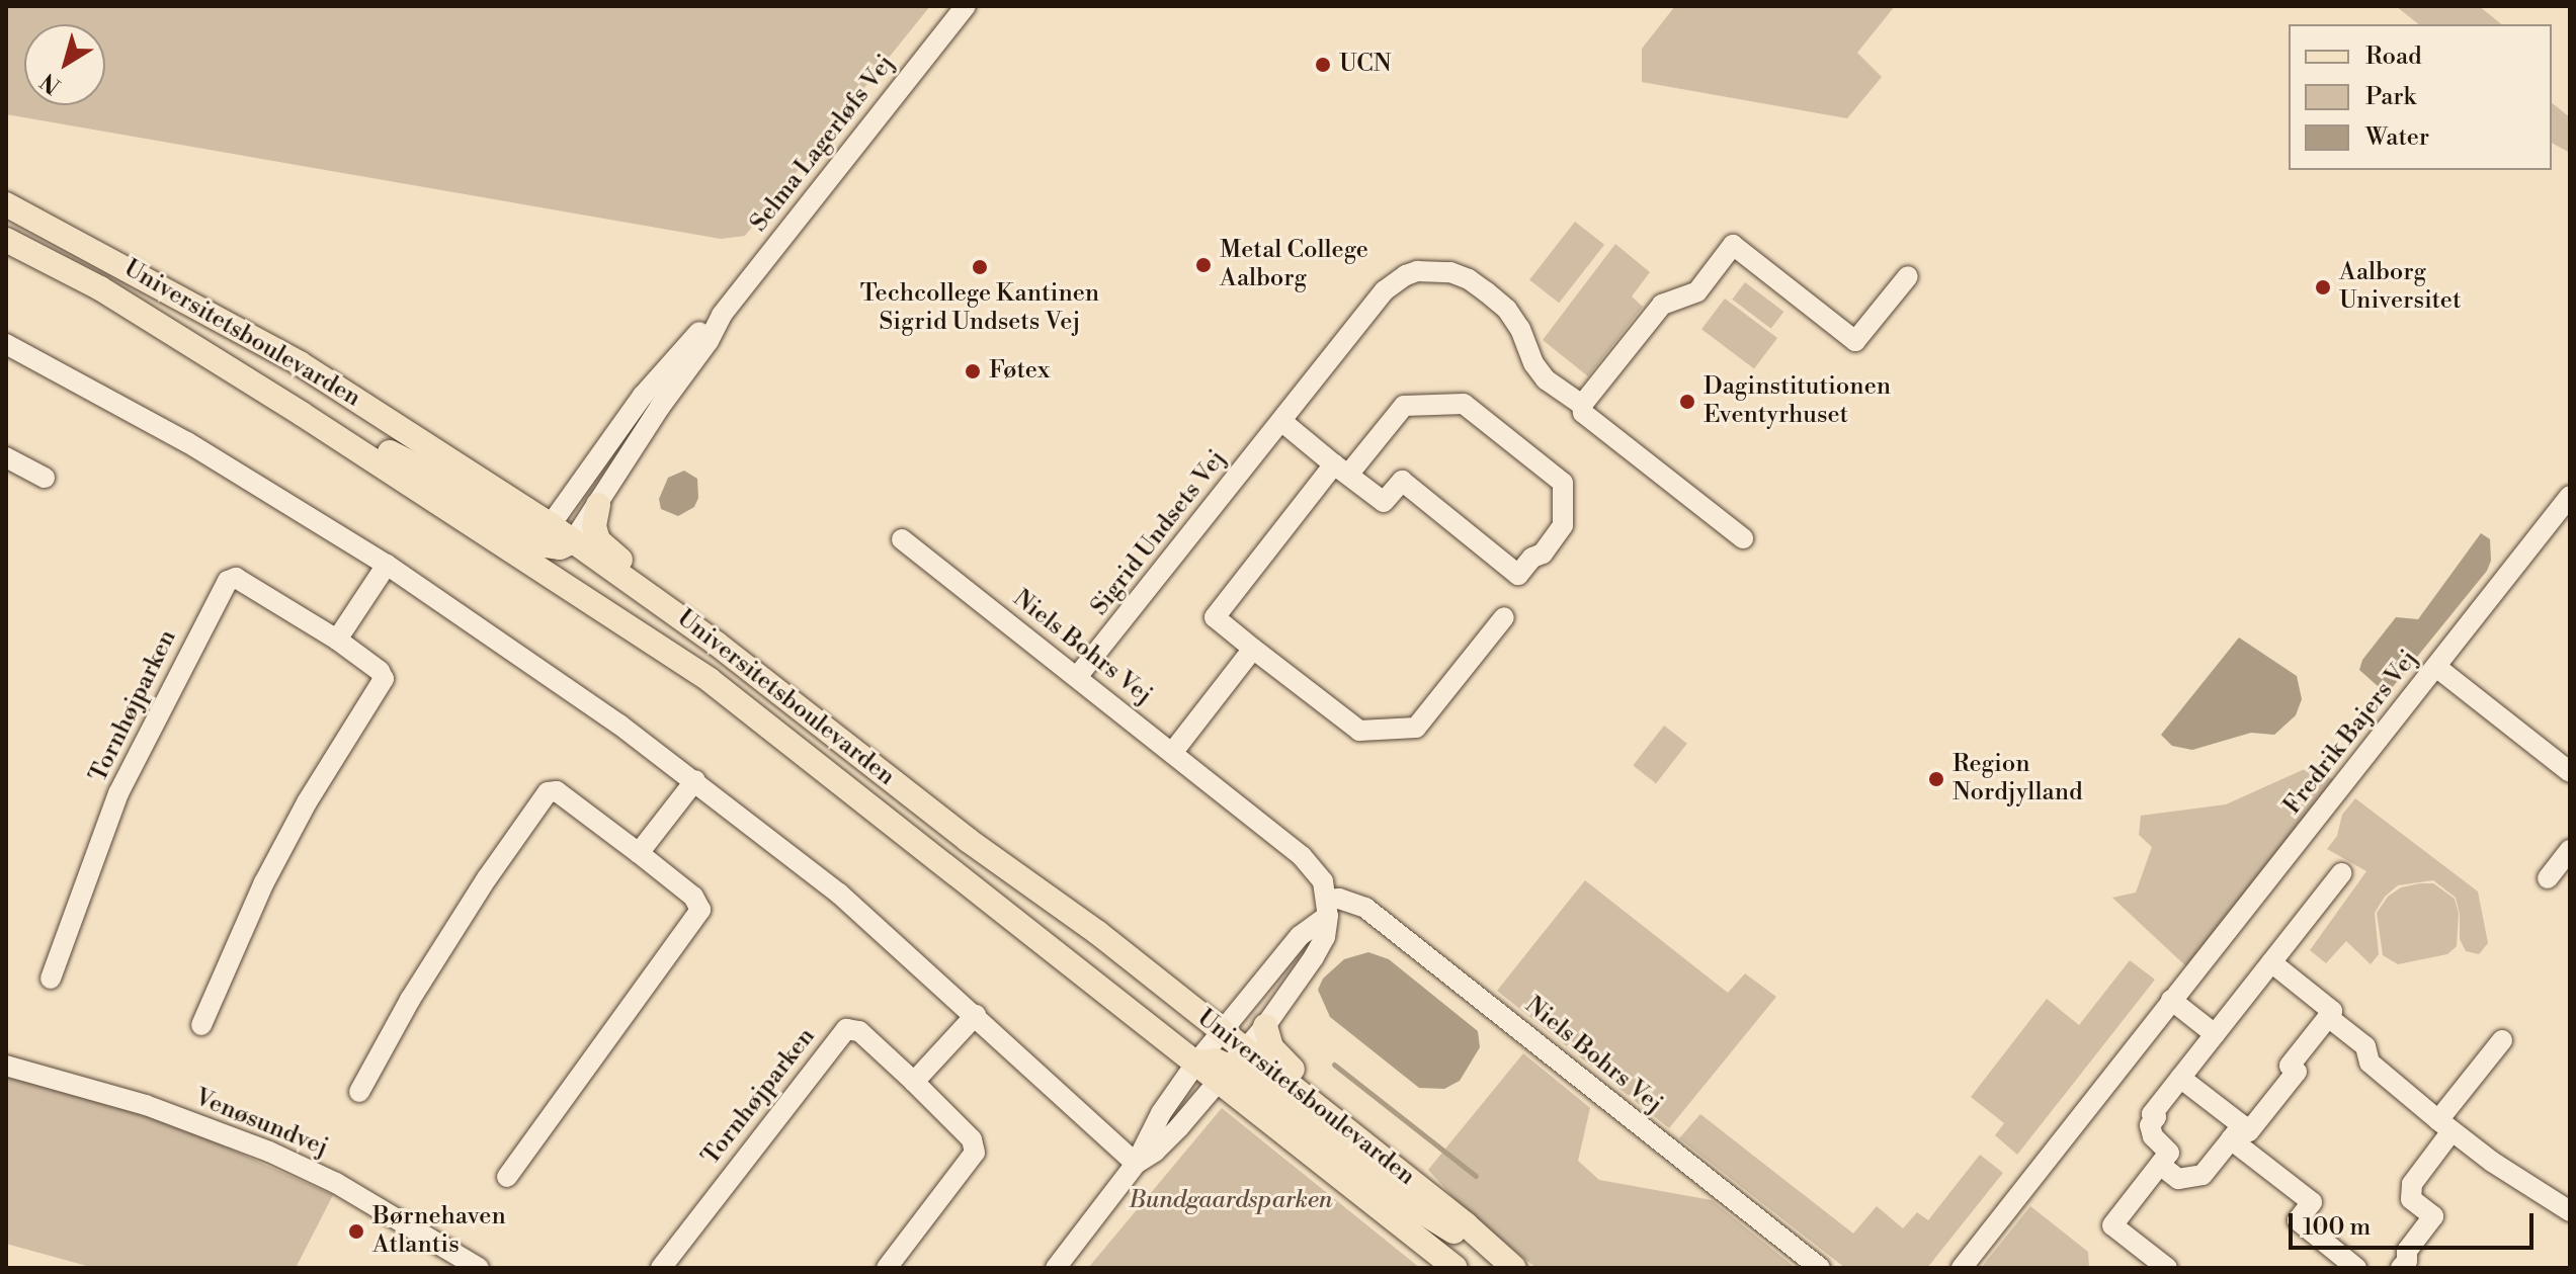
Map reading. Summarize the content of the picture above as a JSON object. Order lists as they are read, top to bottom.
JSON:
{
  "streets": {
    "main road": ["Universitetsboulevarden"],
    "street": [
      "Selma Lagerløfs Vej",
      "Sigrid Undsets Vej",
      "Niels Bohrs Vej",
      "Tornhøjparken",
      "Fredrik Bajers Vej",
      "Venøsundvej"
    ]
  },
  "crossings": [
    ["Selma Lagerløfs Vej", "Universitetsboulevarden"],
    ["Sigrid Undsets Vej", "Niels Bohrs Vej"]
  ],
  "parks": ["Bundgaardsparken"],
  "places": [
    "UCN",
    "Metal College Aalborg",
    "Techcollege Kantinen Sigrid Undsets Vej",
    "Aalborg Universitet",
    "Føtex",
    "Daginstitutionen Eventyrhuset",
    "Region Nordjylland",
    "Børnehaven Atlantis"
  ],
  "legend": ["Road", "Park", "Water"],
  "scale_bar": "100 m",
  "north": "bottom left"
}
